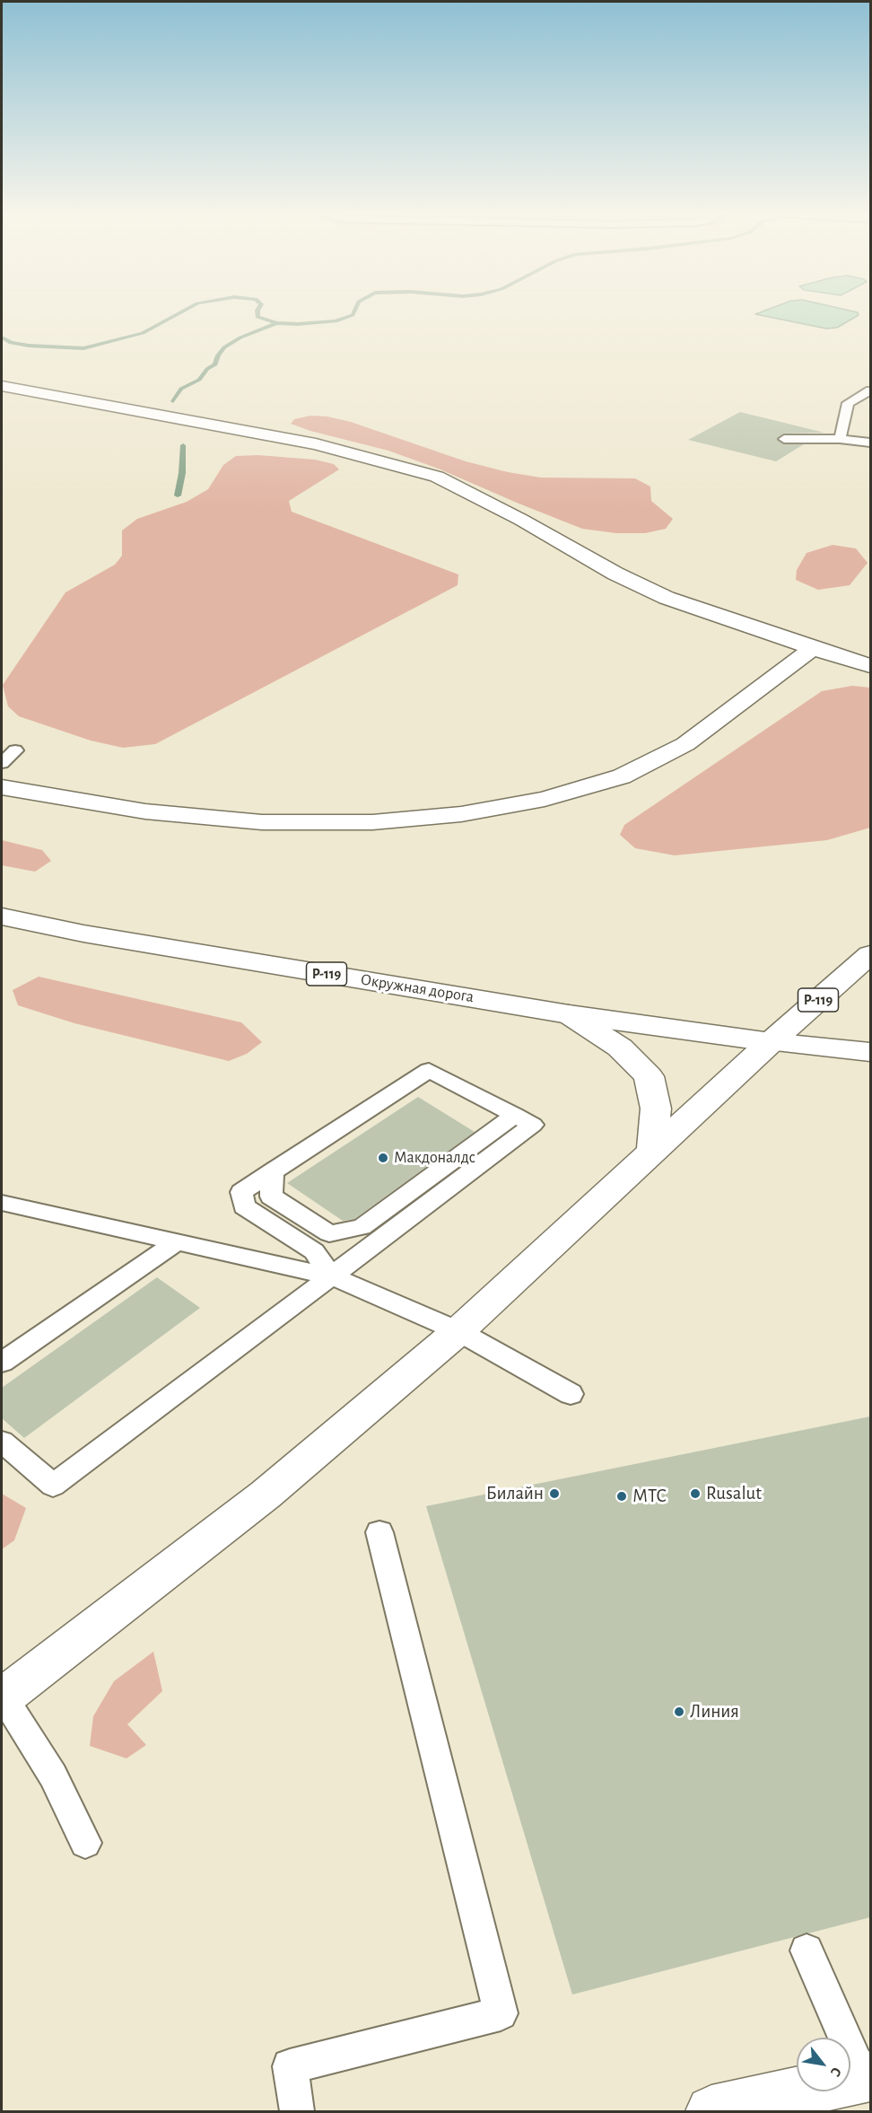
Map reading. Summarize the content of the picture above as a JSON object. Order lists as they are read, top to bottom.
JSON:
{
  "streets": {
    "main road": ["Р-119", "Окружная дорога"]
  },
  "crossings": [
    ["Р-119", "Окружная дорога"]
  ],
  "places": [
    "Макдоналдс",
    "Билайн",
    "Rusalut",
    "МТС",
    "Линия"
  ],
  "north": "bottom right"
}
